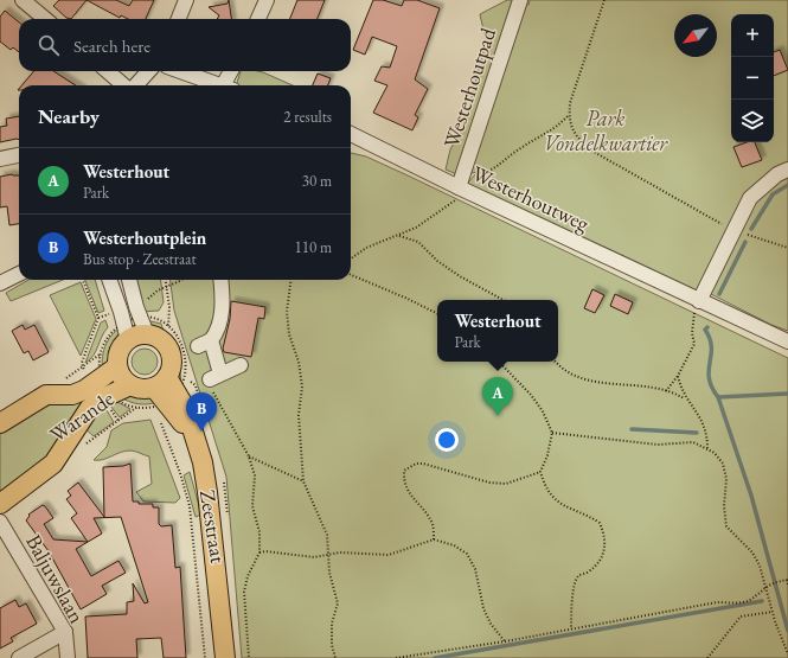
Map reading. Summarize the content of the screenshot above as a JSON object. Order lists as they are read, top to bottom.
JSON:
{
  "streets": {
    "main road": ["Warande", "Zeestraat"],
    "street": ["Westerhoutpad", "Westerhoutweg", "Baljuwslaan"]
  },
  "crossings": [
    ["Westerhoutpad", "Westerhoutweg"],
    ["Warande", "Zeestraat"]
  ],
  "parks": ["Park Vondelkwartier"],
  "north": "bottom left",
  "page": {
    "map_buttons": ["+", "−"],
    "search": "Search here",
    "heading": ["Nearby", "2 results"],
    "list": [
      {
        "mark": "A",
        "name": "Westerhout",
        "note": "Park",
        "value": "30 m"
      },
      {
        "mark": "B",
        "name": "Westerhoutplein",
        "note": "Bus stop · Zeestraat",
        "value": "110 m"
      }
    ],
    "popup": ["Westerhout", "Park"],
    "pins": ["A", "B"]
  }
}
